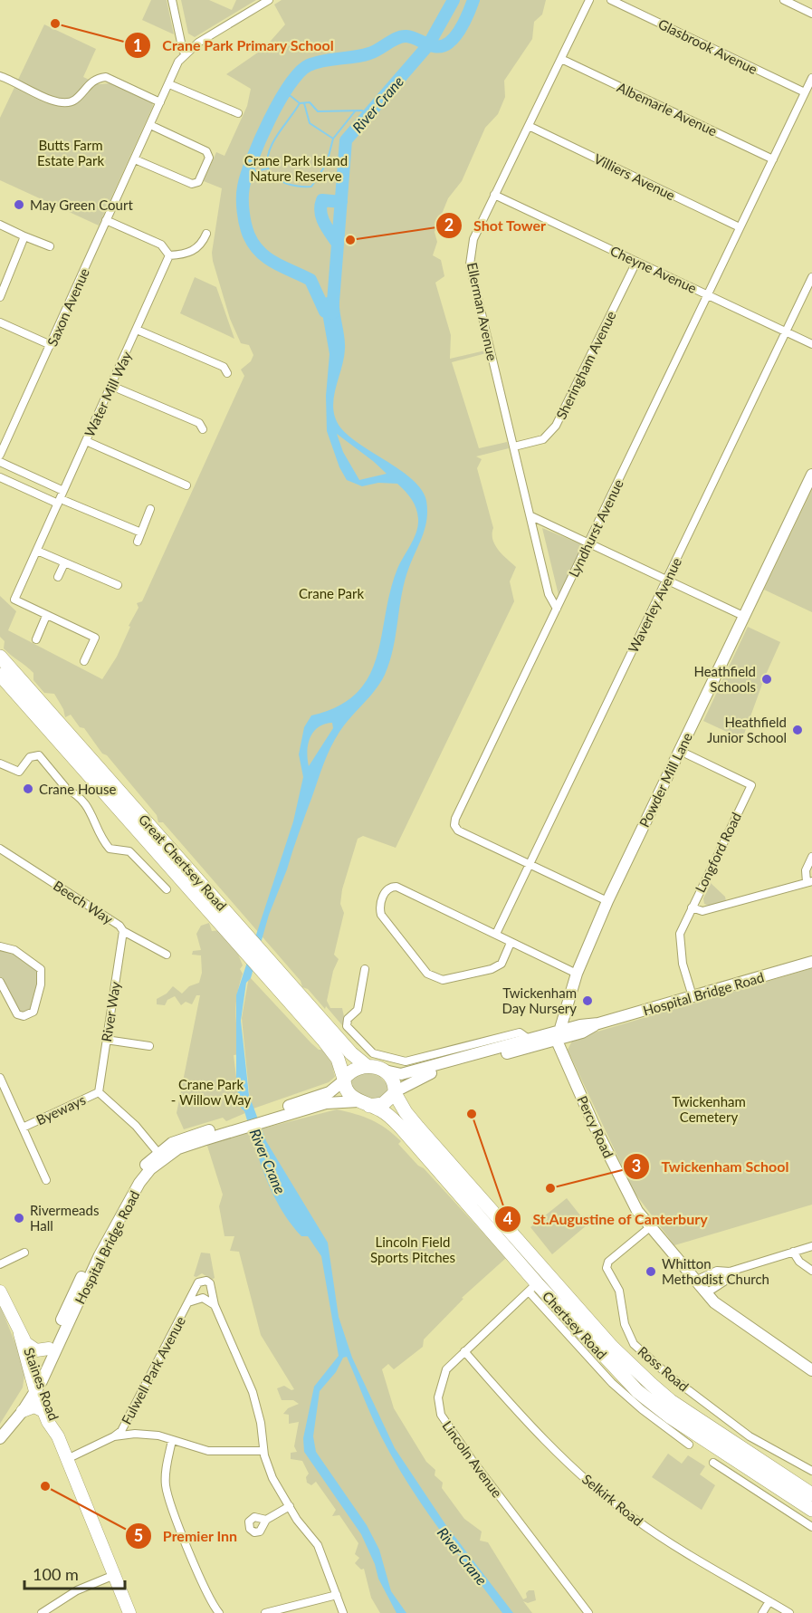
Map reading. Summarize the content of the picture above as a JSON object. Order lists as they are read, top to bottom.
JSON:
{
  "streets": {
    "highway": ["Great Chertsey Road", "Chertsey Road"],
    "main road": [
      "Powder Mill Lane",
      "Hospital Bridge Road",
      "Percy Road",
      "Staines Road"
    ],
    "street": [
      "Glasbrook Avenue",
      "Albemarle Avenue",
      "Villiers Avenue",
      "Cheyne Avenue",
      "Saxon Avenue",
      "Ellerman Avenue",
      "Sheringham Avenue",
      "Water Mill Way",
      "Lyndhurst Avenue",
      "Waverley Avenue",
      "Longford Road",
      "Beech Way",
      "River Way",
      "Byeways",
      "Ross Road",
      "Fulwell Park Avenue",
      "Lincoln Avenue",
      "Selkirk Road"
    ]
  },
  "crossings": [
    ["Glasbrook Avenue", "Lyndhurst Avenue"],
    ["Albemarle Avenue", "Ellerman Avenue"],
    ["Albemarle Avenue", "Lyndhurst Avenue"],
    ["Villiers Avenue", "Ellerman Avenue"],
    ["Villiers Avenue", "Lyndhurst Avenue"],
    ["Cheyne Avenue", "Ellerman Avenue"],
    ["Cheyne Avenue", "Sheringham Avenue"],
    ["Cheyne Avenue", "Lyndhurst Avenue"],
    ["Cheyne Avenue", "Waverley Avenue"],
    ["Ellerman Avenue", "Sheringham Avenue"],
    ["Ellerman Avenue", "Lyndhurst Avenue"],
    ["Lyndhurst Avenue", "Waverley Avenue"],
    ["Lyndhurst Avenue", "Powder Mill Lane"],
    ["Powder Mill Lane", "Longford Road"],
    ["Powder Mill Lane", "Hospital Bridge Road"],
    ["Powder Mill Lane", "Percy Road"],
    ["Longford Road", "Hospital Bridge Road"],
    ["Great Chertsey Road", "Hospital Bridge Road"],
    ["Great Chertsey Road", "Chertsey Road"],
    ["Beech Way", "River Way"],
    ["Hospital Bridge Road", "Percy Road"],
    ["Hospital Bridge Road", "Chertsey Road"],
    ["Hospital Bridge Road", "Staines Road"],
    ["River Way", "Byeways"],
    ["Percy Road", "Ross Road"],
    ["Chertsey Road", "Lincoln Avenue"],
    ["Lincoln Avenue", "Selkirk Road"]
  ],
  "water": ["River Crane"],
  "parks": [
    "Butts Farm Estate Park",
    "Crane Park Island Nature Reserve",
    "Crane Park",
    "Crane Park - Willow Way",
    "Twickenham Cemetery",
    "Lincoln Field Sports Pitches"
  ],
  "places": [
    "Crane Park Primary School",
    "May Green Court",
    "Shot Tower",
    "Heathfield Schools",
    "Heathfield Junior School",
    "Crane House",
    "Twickenham Day Nursery",
    "St.Augustine of Canterbury",
    "Twickenham School",
    "Rivermeads Hall",
    "Whitton Methodist Church",
    "Premier Inn"
  ],
  "scale_bar": "100 m"
}
